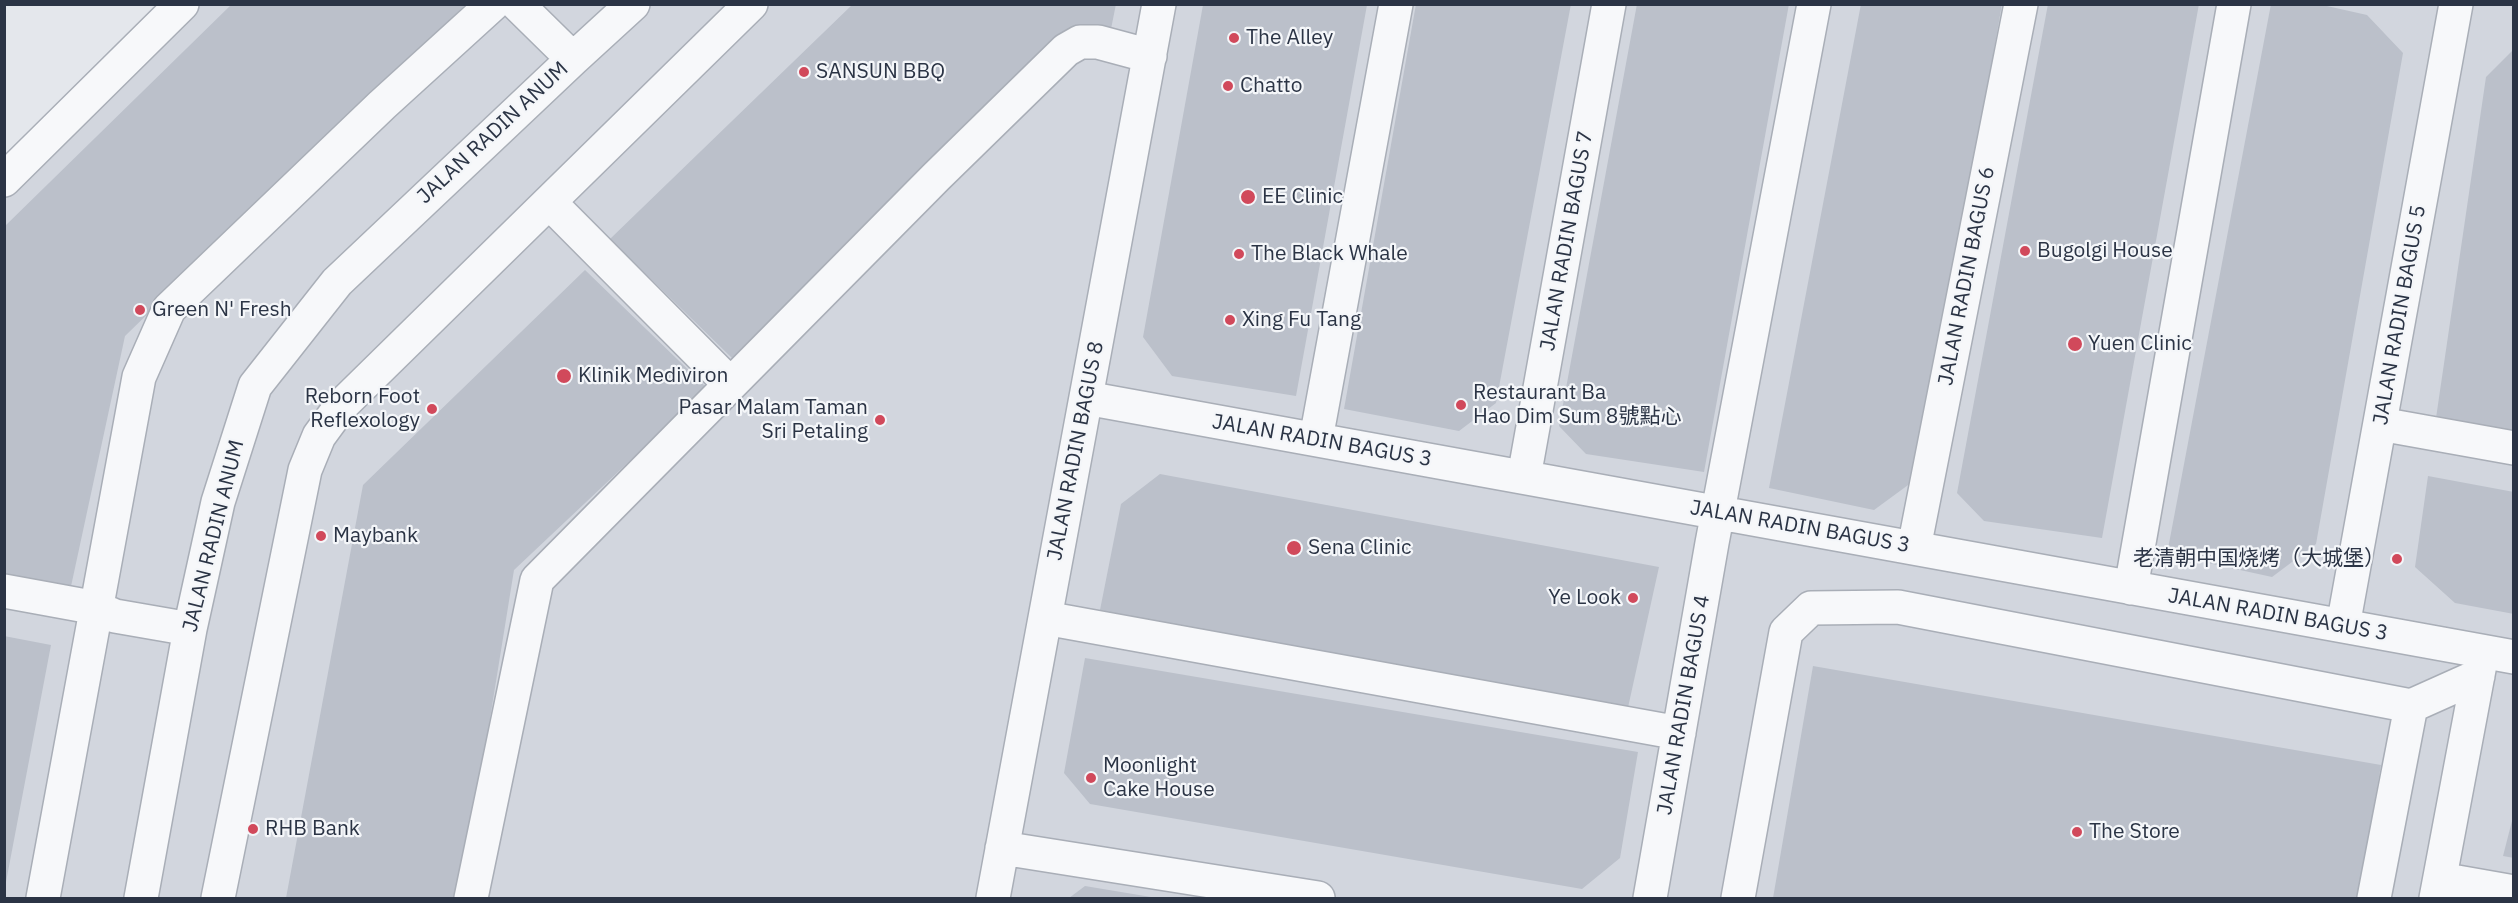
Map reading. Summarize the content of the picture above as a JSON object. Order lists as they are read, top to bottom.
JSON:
{
  "streets": {
    "street": [
      "JALAN RADIN ANUM",
      "JALAN RADIN BAGUS 7",
      "JALAN RADIN BAGUS 6",
      "JALAN RADIN BAGUS 5",
      "JALAN RADIN BAGUS 3",
      "JALAN RADIN BAGUS 8",
      "JALAN RADIN BAGUS 4"
    ]
  },
  "crossings": [
    ["JALAN RADIN BAGUS 7", "JALAN RADIN BAGUS 3"],
    ["JALAN RADIN BAGUS 6", "JALAN RADIN BAGUS 3"],
    ["JALAN RADIN BAGUS 5", "JALAN RADIN BAGUS 3"],
    ["JALAN RADIN BAGUS 3", "JALAN RADIN BAGUS 8"],
    ["JALAN RADIN BAGUS 3", "JALAN RADIN BAGUS 4"]
  ],
  "places": [
    "The Alley",
    "SANSUN BBQ",
    "Chatto",
    "EE Clinic",
    "Bugolgi House",
    "The Black Whale",
    "Green N' Fresh",
    "Xing Fu Tang",
    "Yuen Clinic",
    "Klinik Mediviron",
    "Restaurant Ba Hao Dim Sum 8號點心",
    "Reborn Foot Reflexology",
    "Pasar Malam Taman Sri Petaling",
    "Maybank",
    "Sena Clinic",
    "老清朝中国烧烤（大城堡）",
    "Ye Look",
    "Moonlight Cake House",
    "RHB Bank",
    "The Store"
  ]
}
